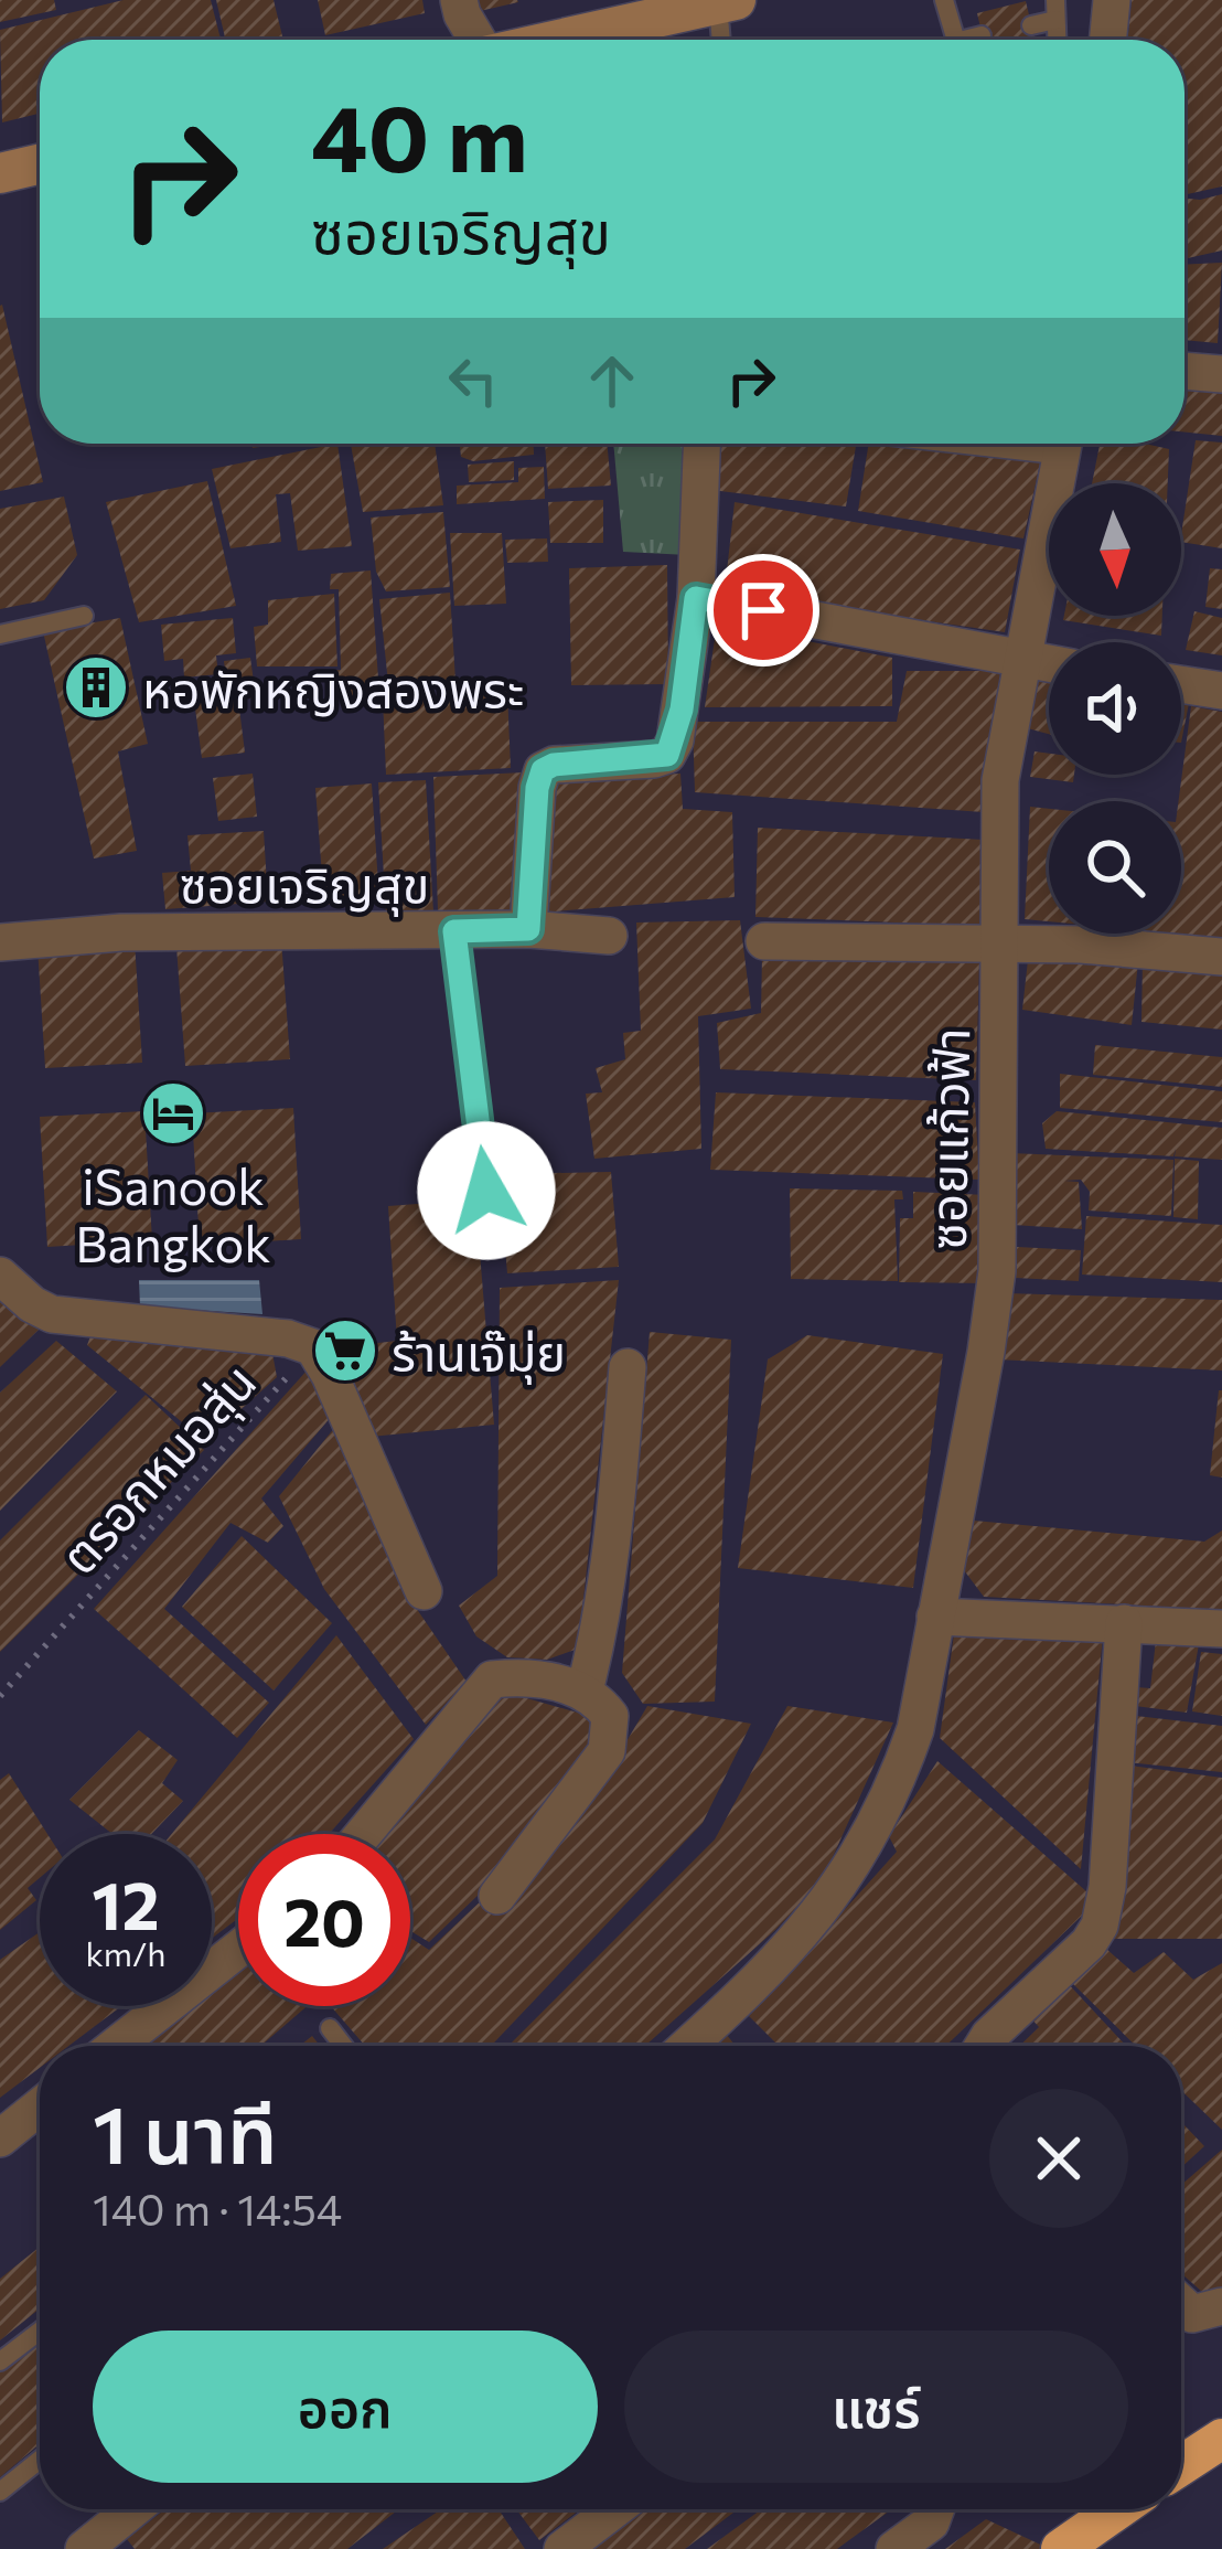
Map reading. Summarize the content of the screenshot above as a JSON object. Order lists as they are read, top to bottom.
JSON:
{
  "streets": {
    "street": ["ซอยเจริญสุข", "ซอยแก้วฟ้า"],
    "path": ["ตรอกหมอสุ่น"]
  },
  "places": {
    "building": ["หอพักหญิงสองพระ"],
    "hotel": ["iSanook Bangkok"],
    "supermarket": ["ร้านเจ๊มุ่ย"]
  },
  "north": "bottom",
  "page": {
    "turn": ["40 m", "ซอยเจริญสุข"],
    "speed": "12 km/h",
    "limit": "20",
    "heading": ["1 นาที", "140 m · 14:54"],
    "buttons": ["ออก", "แชร์"]
  }
}
